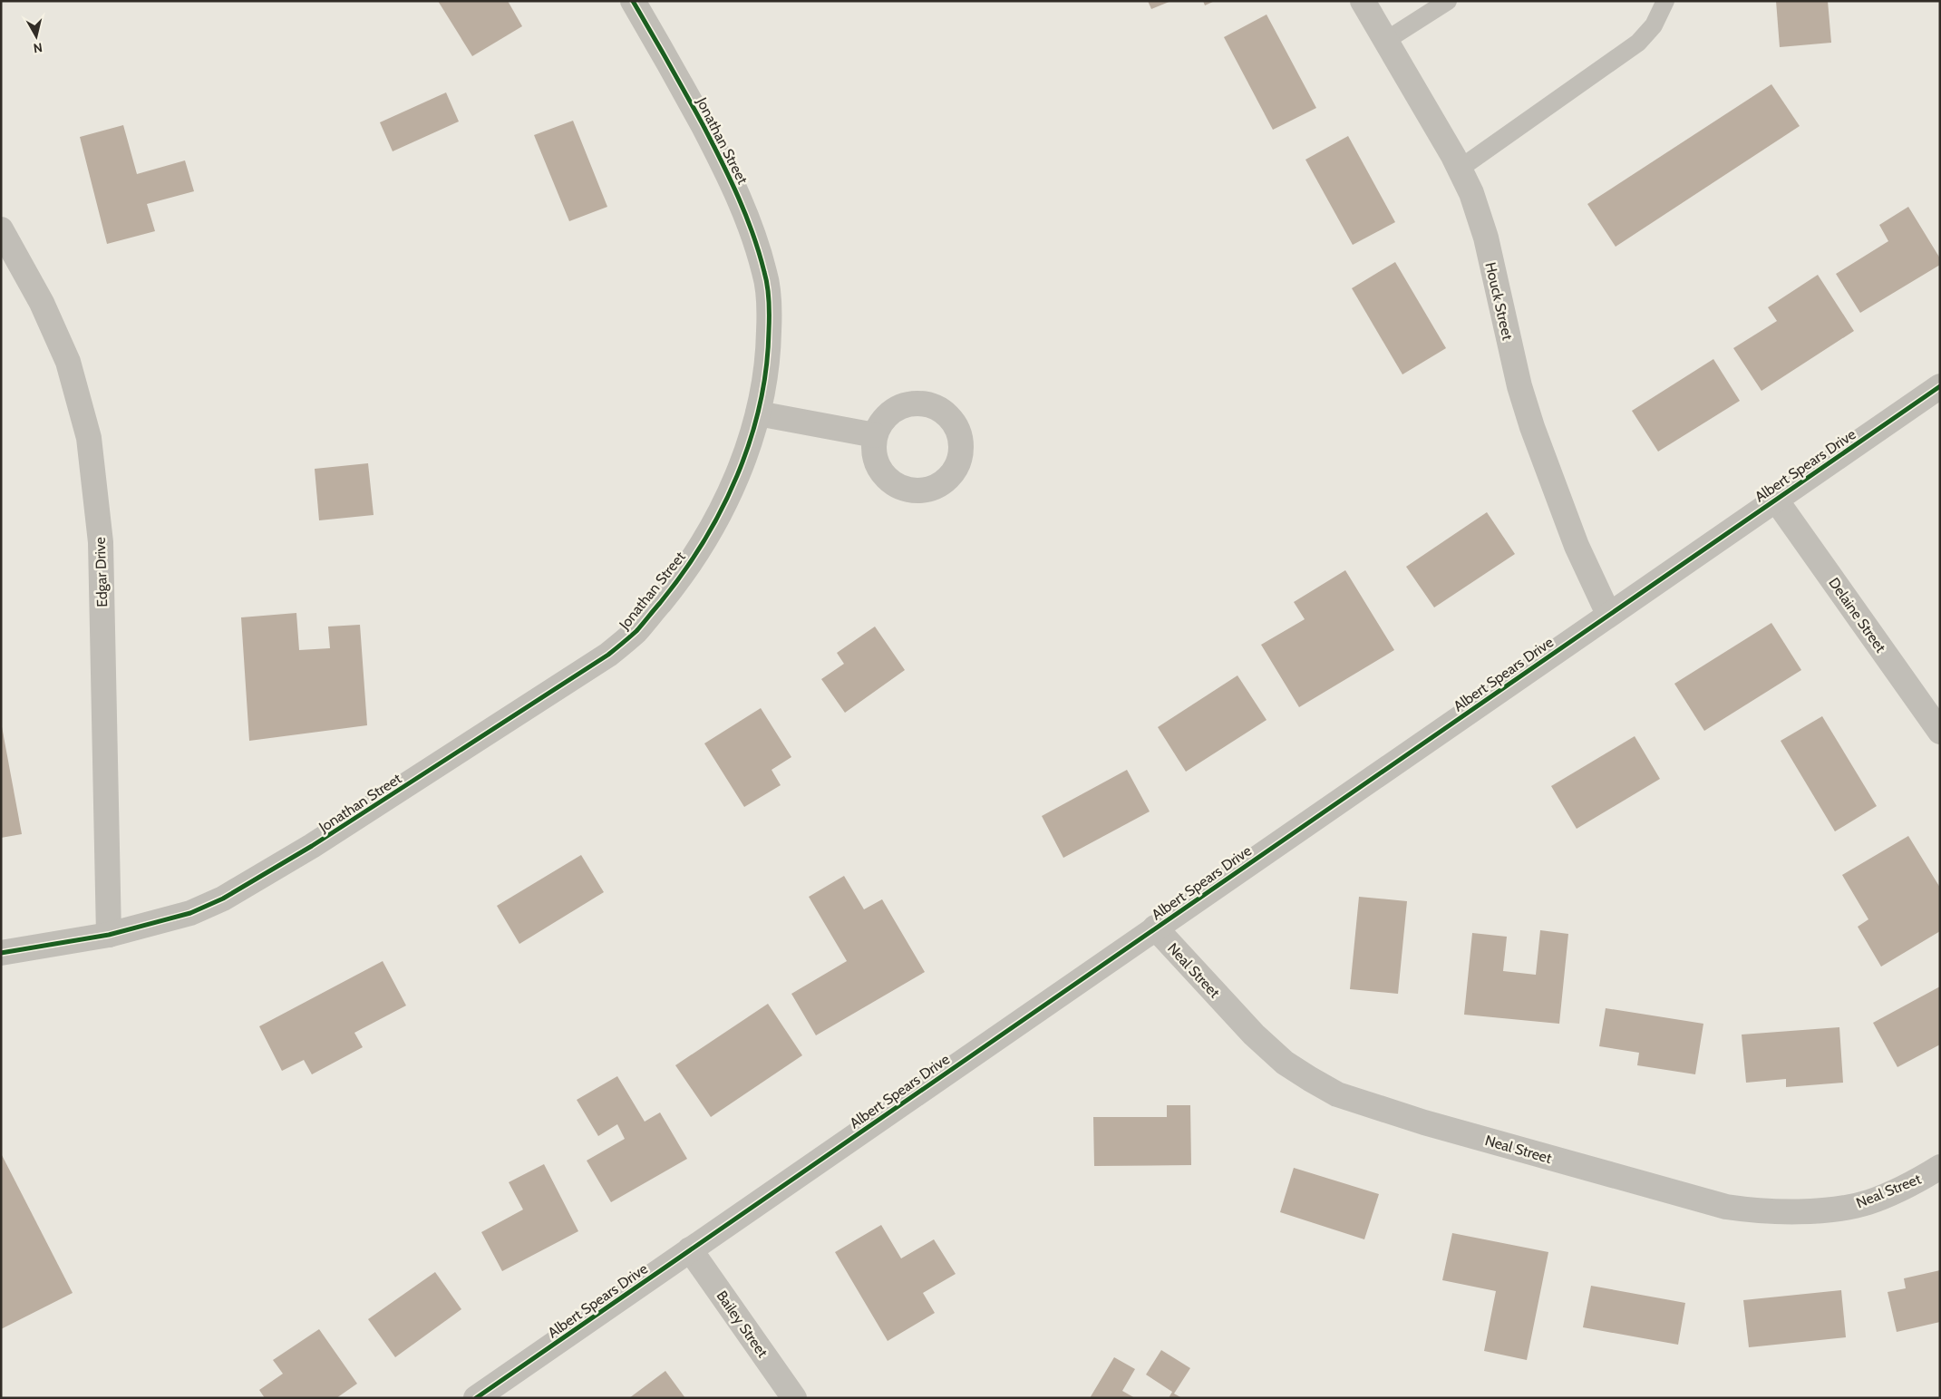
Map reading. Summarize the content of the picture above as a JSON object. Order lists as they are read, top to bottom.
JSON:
{
  "streets": {
    "street": [
      "Jonathan Street",
      "Houck Street",
      "Albert Spears Drive",
      "Edgar Drive",
      "Delaine Street",
      "Neal Street",
      "Bailey Street"
    ]
  },
  "crossings": [
    ["Jonathan Street", "Edgar Drive"],
    ["Houck Street", "Albert Spears Drive"],
    ["Albert Spears Drive", "Delaine Street"],
    ["Albert Spears Drive", "Neal Street"],
    ["Albert Spears Drive", "Bailey Street"]
  ],
  "north": "bottom"
}
